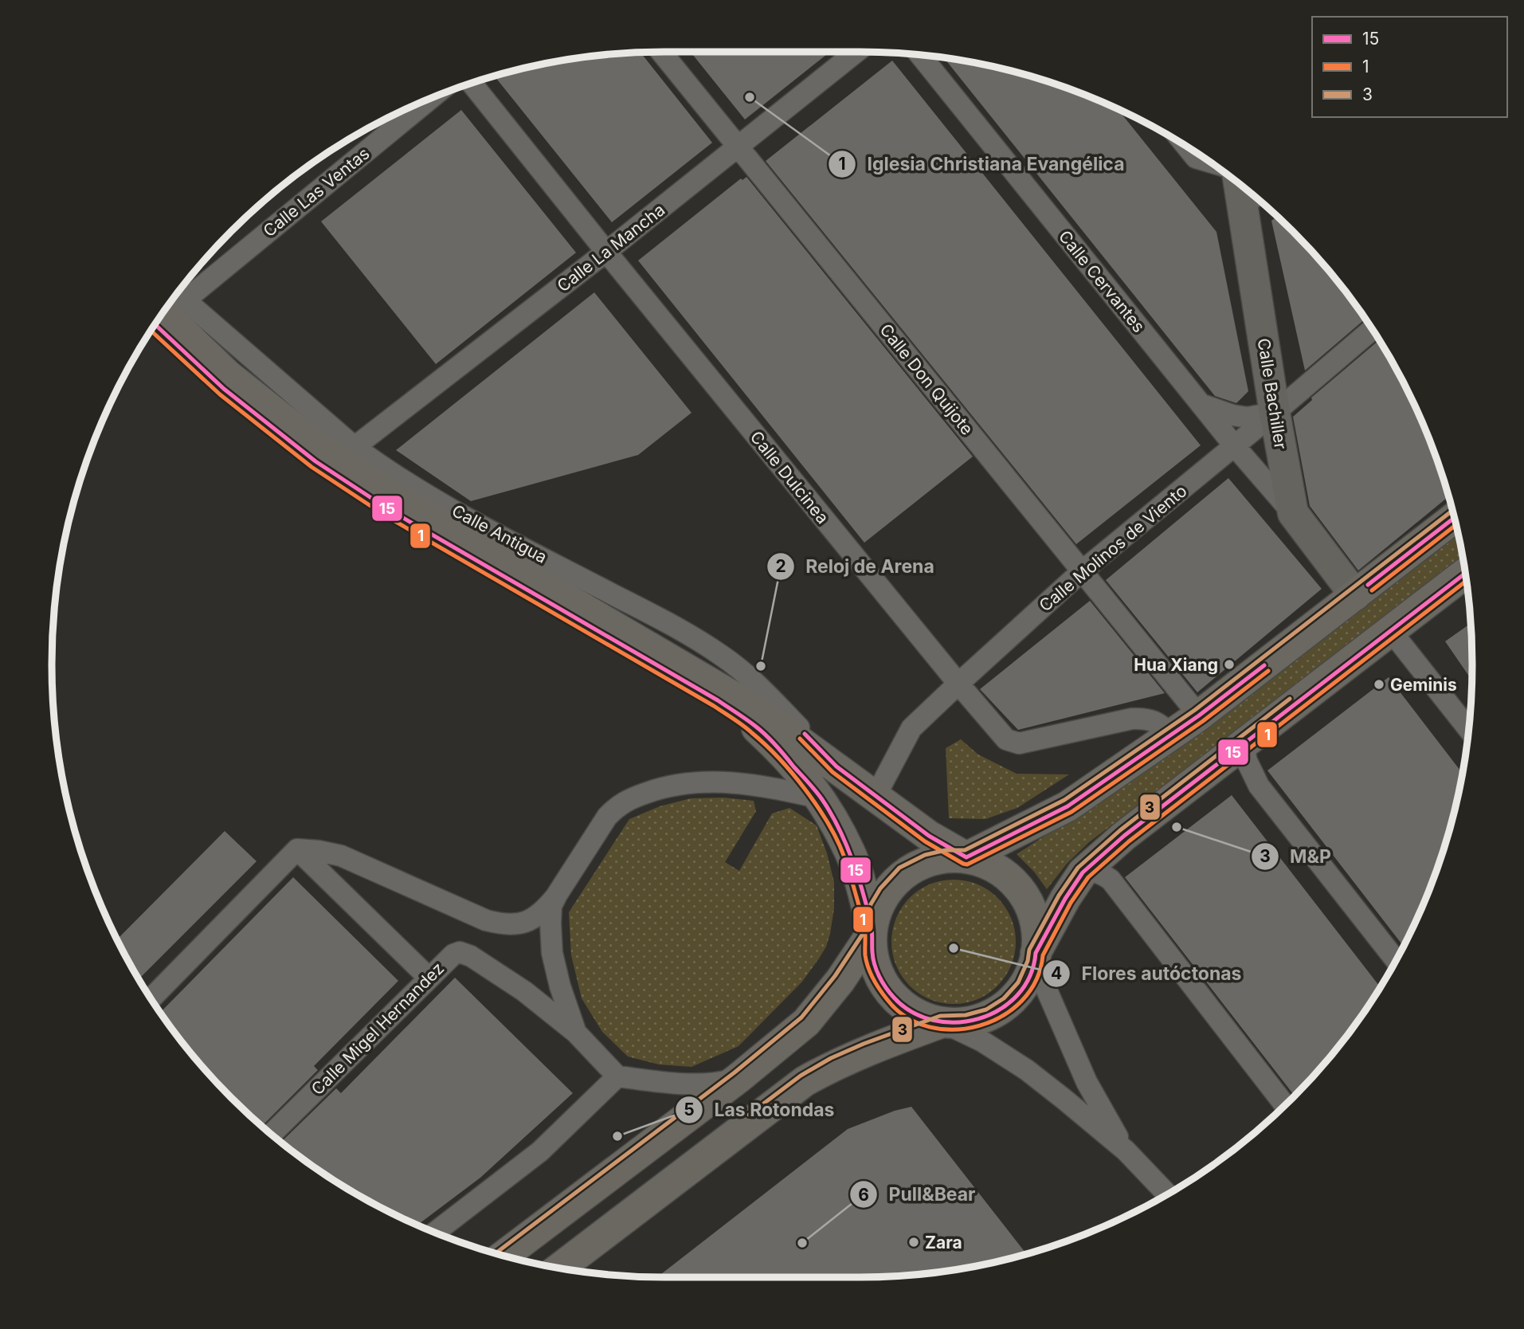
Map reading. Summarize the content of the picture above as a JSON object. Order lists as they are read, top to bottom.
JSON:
{
  "streets": {
    "street": [
      "Calle Las Ventas",
      "Calle La Mancha",
      "Calle Cervantes",
      "Calle Don Quijote",
      "Calle Bachiller",
      "Calle Dulcinea",
      "Calle Antigua",
      "Calle Molinos de Viento",
      "Calle Migel Hernandez"
    ]
  },
  "crossings": [
    ["Calle La Mancha", "Calle Don Quijote"],
    ["Calle La Mancha", "Calle Dulcinea"],
    ["Calle La Mancha", "Calle Antigua"],
    ["Calle Cervantes", "Calle Bachiller"],
    ["Calle Cervantes", "Calle Molinos de Viento"],
    ["Calle Don Quijote", "Calle Molinos de Viento"],
    ["Calle Bachiller", "Calle Molinos de Viento"],
    ["Calle Dulcinea", "Calle Molinos de Viento"]
  ],
  "places": [
    "Iglesia Christiana Evangélica",
    "Hua Xiang",
    "Reloj de Arena",
    "Geminis",
    "M&P",
    "Flores autóctonas",
    "Las Rotondas",
    "Zara",
    "Pull&Bear"
  ],
  "lines": ["transit line 15", "transit line 1", "transit line 3"],
  "legend": ["15", "1", "3"]
}
